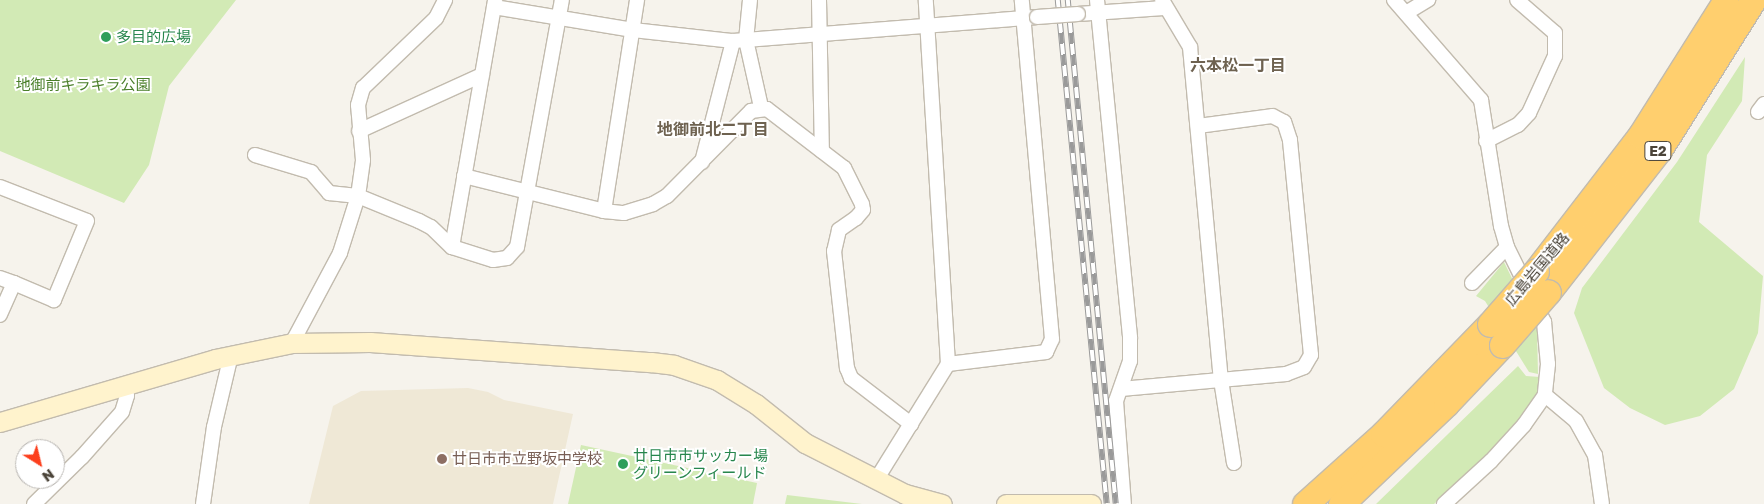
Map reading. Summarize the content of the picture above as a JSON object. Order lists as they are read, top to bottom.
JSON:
{
  "streets": {
    "highway": ["E2", "広島岩国道路"]
  },
  "districts": ["六本松一丁目", "地御前北二丁目"],
  "parks": ["地御前キラキラ公園"],
  "places": ["多目的広場", "廿日市市立野坂中学校", "廿日市市サッカー場 グリーンフィールド"],
  "north": "bottom right"
}
